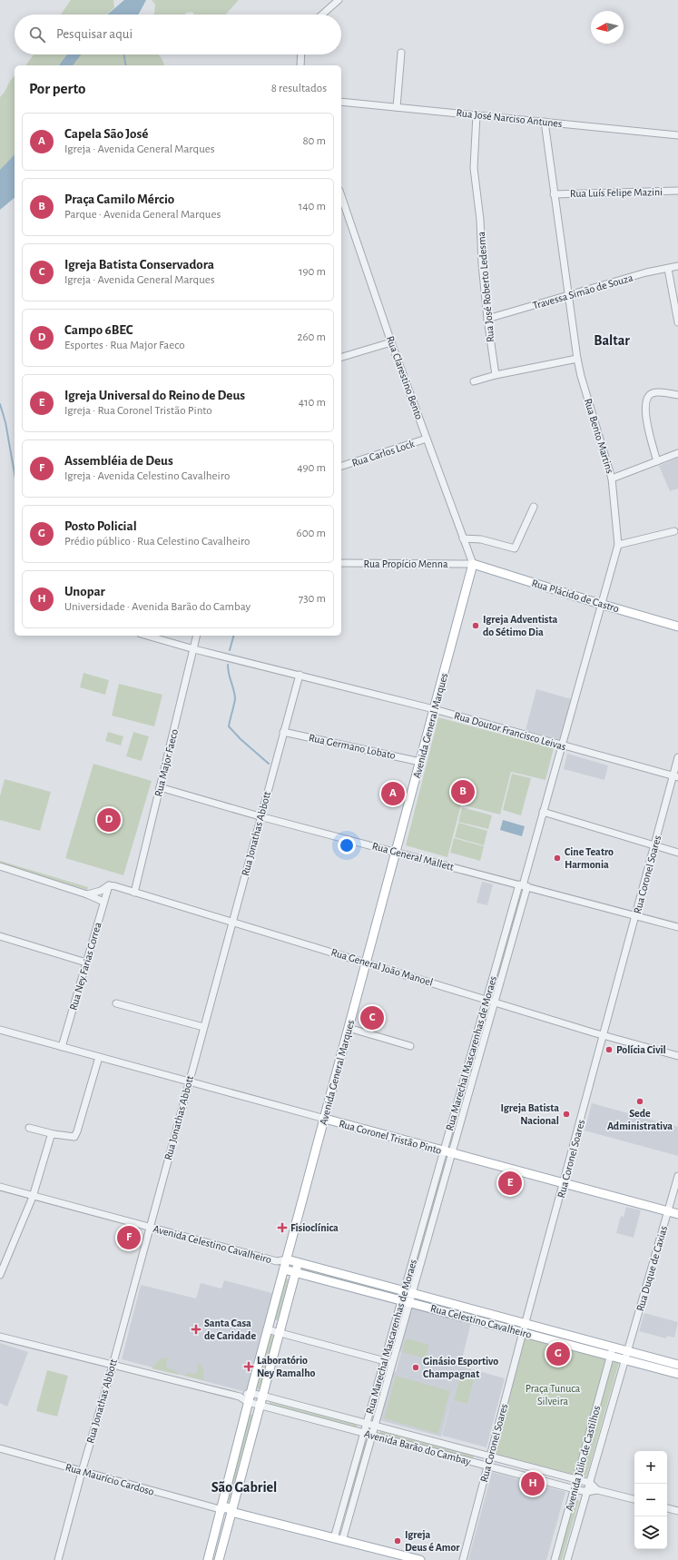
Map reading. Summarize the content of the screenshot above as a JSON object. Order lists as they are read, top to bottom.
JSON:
{
  "streets": {
    "main road": [
      "Rua Plácido de Castro",
      "Avenida General Marques",
      "Rua Coronel Tristão Pinto",
      "Rua Celestino Cavalheiro",
      "Rua Maurício Cardoso"
    ],
    "street": [
      "Rua José Narciso Antunes",
      "Rua Luís Felipe Mazini",
      "Rua José Roberto Ledesma",
      "Travessa Simão de Souza",
      "Rua Clarestino Bento",
      "Rua Bento Martins",
      "Rua Carlos Lock",
      "Rua Propício Menna",
      "Rua Doutor Francisco Leivas",
      "Rua Germano Lobato",
      "Rua Major Faeco",
      "Rua Jonathas Abbott",
      "Rua General Mallett",
      "Rua Coronel Soares",
      "Rua Ney Farias Correa",
      "Rua General João Manoel",
      "Rua Marechal Mascarenhas de Moraes",
      "Avenida Celestino Cavalheiro",
      "Rua Duque de Caxias",
      "Avenida Barão do Cambay",
      "Avenida Júlio de Castilhos"
    ]
  },
  "crossings": [
    ["Rua José Narciso Antunes", "Rua José Roberto Ledesma"],
    ["Rua José Narciso Antunes", "Rua Bento Martins"],
    ["Rua Luís Felipe Mazini", "Rua Bento Martins"],
    ["Rua José Roberto Ledesma", "Travessa Simão de Souza"],
    ["Travessa Simão de Souza", "Rua Bento Martins"],
    ["Rua Clarestino Bento", "Rua Carlos Lock"],
    ["Rua Clarestino Bento", "Rua Propício Menna"],
    ["Rua Clarestino Bento", "Rua Plácido de Castro"],
    ["Rua Clarestino Bento", "Avenida General Marques"],
    ["Rua Bento Martins", "Rua Plácido de Castro"],
    ["Rua Bento Martins", "Rua Doutor Francisco Leivas"],
    ["Rua Bento Martins", "Rua Marechal Mascarenhas de Moraes"],
    ["Rua Propício Menna", "Rua Plácido de Castro"],
    ["Rua Propício Menna", "Avenida General Marques"],
    ["Rua Plácido de Castro", "Avenida General Marques"],
    ["Avenida General Marques", "Rua Doutor Francisco Leivas"],
    ["Avenida General Marques", "Rua Germano Lobato"],
    ["Avenida General Marques", "Rua General Mallett"],
    ["Avenida General Marques", "Rua General João Manoel"],
    ["Avenida General Marques", "Rua Coronel Tristão Pinto"],
    ["Avenida General Marques", "Avenida Celestino Cavalheiro"],
    ["Avenida General Marques", "Rua Celestino Cavalheiro"],
    ["Avenida General Marques", "Avenida Barão do Cambay"],
    ["Avenida General Marques", "Rua Maurício Cardoso"],
    ["Rua Doutor Francisco Leivas", "Rua Major Faeco"],
    ["Rua Doutor Francisco Leivas", "Rua Jonathas Abbott"],
    ["Rua Doutor Francisco Leivas", "Rua Coronel Soares"],
    ["Rua Doutor Francisco Leivas", "Rua Marechal Mascarenhas de Moraes"],
    ["Rua Germano Lobato", "Rua Jonathas Abbott"],
    ["Rua Major Faeco", "Rua General Mallett"],
    ["Rua Major Faeco", "Rua General João Manoel"],
    ["Rua Jonathas Abbott", "Rua General Mallett"],
    ["Rua Jonathas Abbott", "Rua General João Manoel"],
    ["Rua Jonathas Abbott", "Rua Coronel Tristão Pinto"],
    ["Rua Jonathas Abbott", "Avenida Celestino Cavalheiro"],
    ["Rua Jonathas Abbott", "Avenida Barão do Cambay"],
    ["Rua Jonathas Abbott", "Rua Maurício Cardoso"],
    ["Rua General Mallett", "Rua Coronel Soares"],
    ["Rua General Mallett", "Rua Marechal Mascarenhas de Moraes"],
    ["Rua Coronel Soares", "Rua General João Manoel"],
    ["Rua Coronel Soares", "Rua Coronel Tristão Pinto"],
    ["Rua Coronel Soares", "Rua Celestino Cavalheiro"],
    ["Rua Coronel Soares", "Avenida Barão do Cambay"],
    ["Rua Ney Farias Correa", "Rua General João Manoel"],
    ["Rua Ney Farias Correa", "Rua Coronel Tristão Pinto"],
    ["Rua General João Manoel", "Rua Marechal Mascarenhas de Moraes"],
    ["Rua Marechal Mascarenhas de Moraes", "Rua Coronel Tristão Pinto"],
    ["Rua Marechal Mascarenhas de Moraes", "Rua Celestino Cavalheiro"],
    ["Rua Marechal Mascarenhas de Moraes", "Avenida Barão do Cambay"],
    ["Rua Marechal Mascarenhas de Moraes", "Rua Maurício Cardoso"],
    ["Rua Coronel Tristão Pinto", "Rua Duque de Caxias"],
    ["Avenida Celestino Cavalheiro", "Rua Celestino Cavalheiro"],
    ["Rua Duque de Caxias", "Rua Celestino Cavalheiro"],
    ["Rua Duque de Caxias", "Avenida Júlio de Castilhos"],
    ["Rua Celestino Cavalheiro", "Avenida Júlio de Castilhos"],
    ["Avenida Barão do Cambay", "Avenida Júlio de Castilhos"]
  ],
  "districts": ["Baltar", "São Gabriel"],
  "parks": ["Praça Tunuca Silveira"],
  "places": {
    "other": [
      "Igreja Adventista do Sétimo Dia",
      "Cine Teatro Harmonia",
      "Polícia Civil",
      "Sede Administrativa",
      "Igreja Batista Nacional",
      "Ginásio Esportivo Champagnat",
      "Igreja Deus é Amor"
    ],
    "health": ["Fisioclínica", "Santa Casa de Caridade", "Laboratório Ney Ramalho"]
  },
  "north": "left",
  "page": {
    "search": "Pesquisar aqui",
    "heading": ["Por perto", "8 resultados"],
    "list": [
      {
        "mark": "A",
        "name": "Capela São José",
        "note": "Igreja · Avenida General Marques",
        "value": "80 m"
      },
      {
        "mark": "B",
        "name": "Praça Camilo Mércio",
        "note": "Parque · Avenida General Marques",
        "value": "140 m"
      },
      {
        "mark": "C",
        "name": "Igreja Batista Conservadora",
        "note": "Igreja · Avenida General Marques",
        "value": "190 m"
      },
      {
        "mark": "D",
        "name": "Campo 6BEC",
        "note": "Esportes · Rua Major Faeco",
        "value": "260 m"
      },
      {
        "mark": "E",
        "name": "Igreja Universal do Reino de Deus",
        "note": "Igreja · Rua Coronel Tristão Pinto",
        "value": "410 m"
      },
      {
        "mark": "F",
        "name": "Assembléia de Deus",
        "note": "Igreja · Avenida Celestino Cavalheiro",
        "value": "490 m"
      },
      {
        "mark": "G",
        "name": "Posto Policial",
        "note": "Prédio público · Rua Celestino Cavalheiro",
        "value": "600 m"
      },
      {
        "mark": "H",
        "name": "Unopar",
        "note": "Universidade · Avenida Barão do Cambay",
        "value": "730 m"
      }
    ],
    "pins": [
      "B",
      "A",
      "D",
      "C",
      "E",
      "F",
      "G",
      "H"
    ],
    "map_buttons": ["+", "−"]
  }
}
